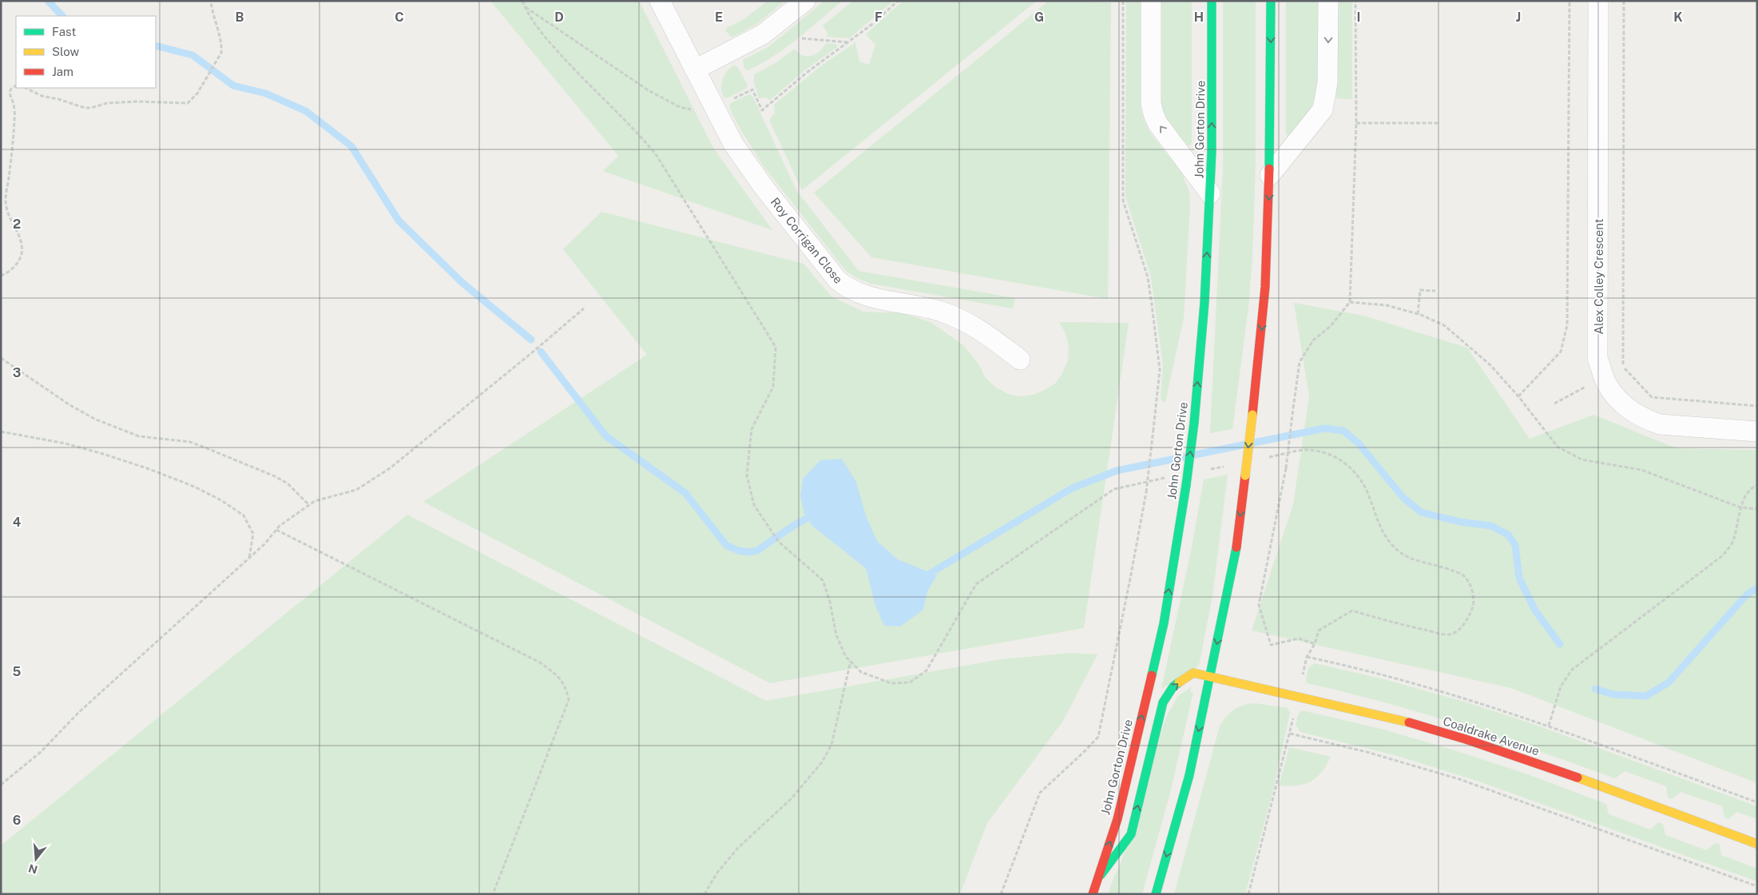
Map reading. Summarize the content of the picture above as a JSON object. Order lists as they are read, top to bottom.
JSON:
{
  "streets": {
    "main road": ["John Gorton Drive", "Coaldrake Avenue"],
    "street": ["Roy Corrigan Close", "Alex Colley Crescent"]
  },
  "crossings": [
    ["John Gorton Drive", "Coaldrake Avenue"]
  ],
  "legend": ["Fast", "Slow", "Jam"],
  "north": "bottom",
  "grid": {
    "columns": [
      "B",
      "C",
      "D",
      "E",
      "F",
      "G",
      "H",
      "I",
      "J",
      "K"
    ],
    "rows": [
      "2",
      "3",
      "4",
      "5",
      "6"
    ]
  }
}
